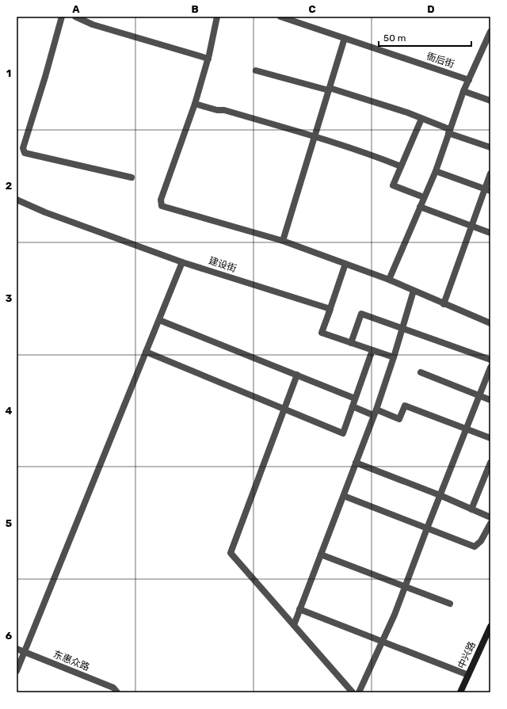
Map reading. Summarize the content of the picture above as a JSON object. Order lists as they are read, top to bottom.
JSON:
{
  "streets": {
    "main road": ["中兴路"],
    "street": ["衙后街", "建设街", "东惠众路"]
  },
  "scale_bar": "50 m",
  "grid": {
    "columns": [
      "A",
      "B",
      "C",
      "D"
    ],
    "rows": [
      "1",
      "2",
      "3",
      "4",
      "5",
      "6"
    ]
  }
}
